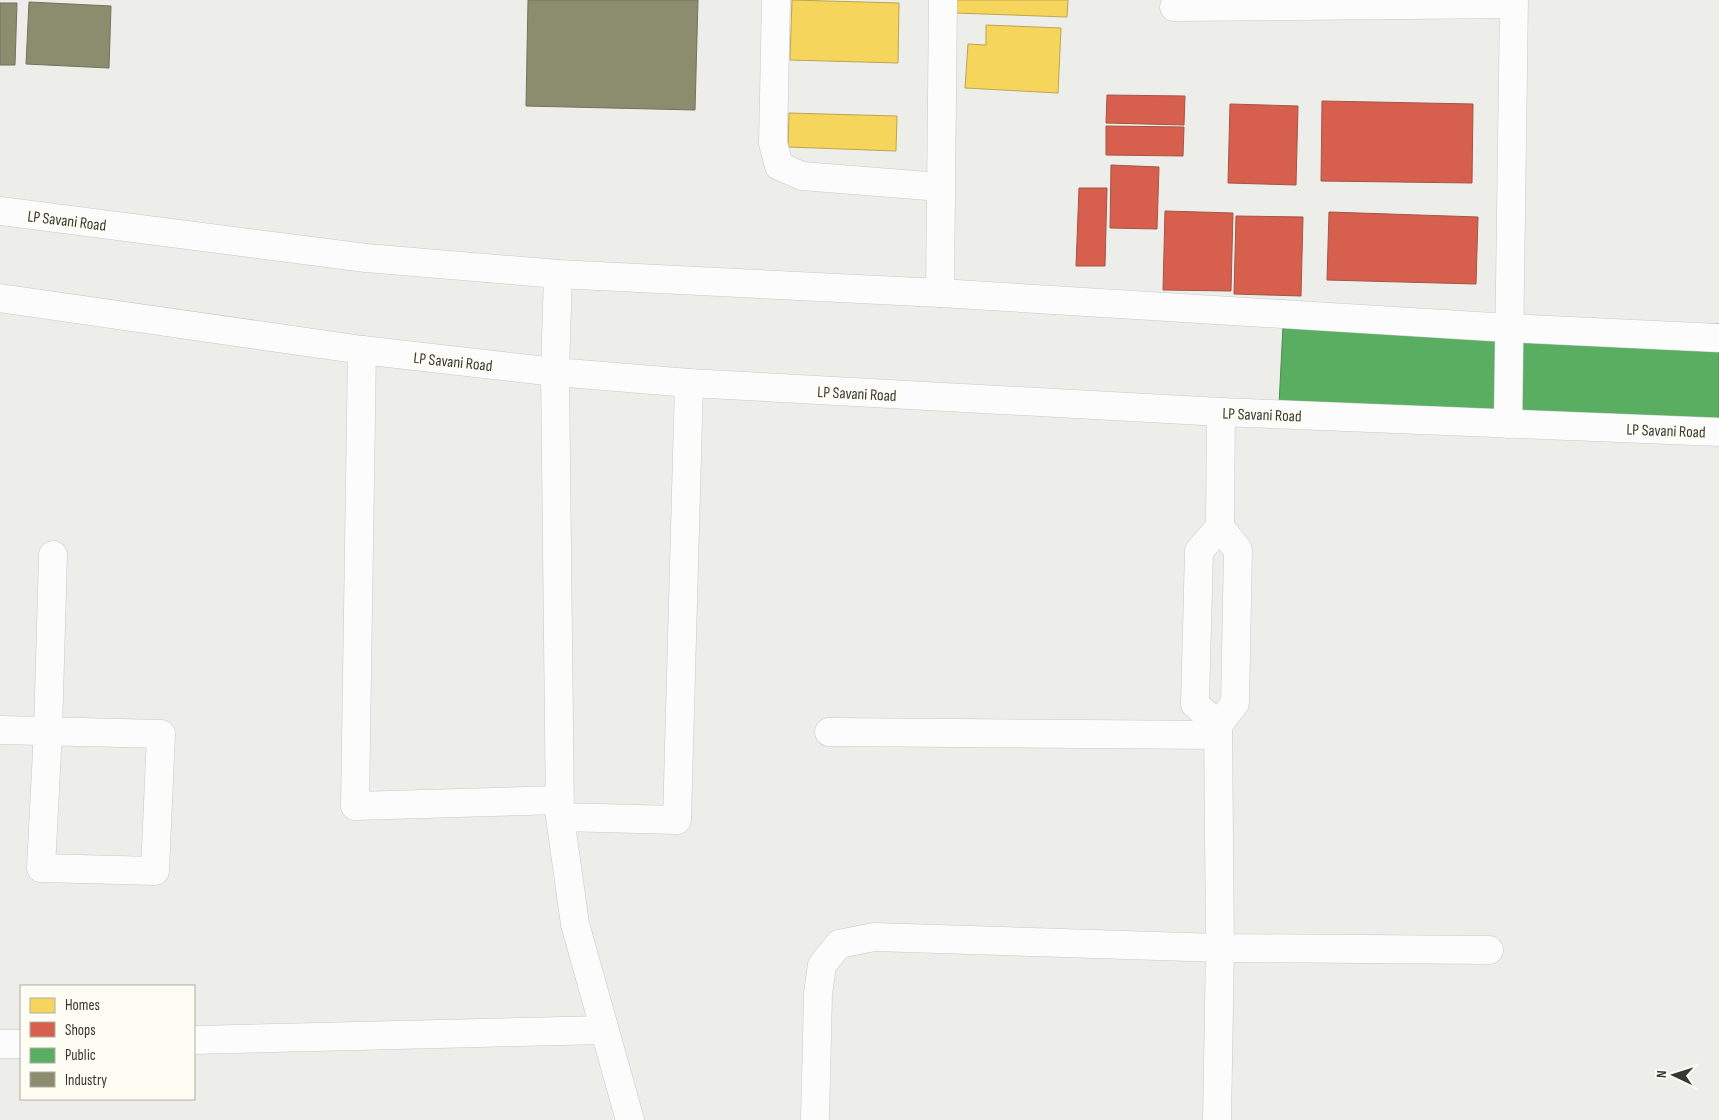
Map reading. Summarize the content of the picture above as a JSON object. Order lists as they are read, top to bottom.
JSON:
{
  "streets": {
    "street": ["LP Savani Road"]
  },
  "legend": [
    "Homes",
    "Shops",
    "Public",
    "Industry"
  ],
  "north": "left"
}
